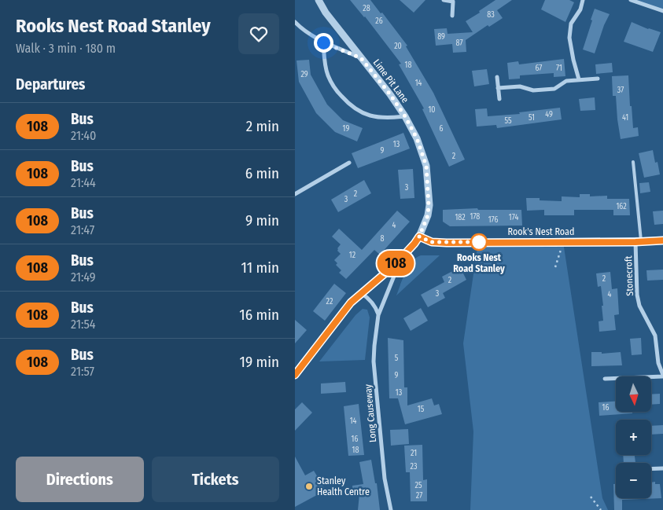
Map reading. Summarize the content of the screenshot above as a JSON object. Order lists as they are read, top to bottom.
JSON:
{
  "streets": {
    "street": [
      "Lime Pit Lane",
      "Rook's Nest Road",
      "Stonecroft",
      "Long Causeway"
    ]
  },
  "crossings": [
    ["Lime Pit Lane", "Rook's Nest Road"],
    ["Lime Pit Lane", "Long Causeway"],
    ["Rook's Nest Road", "Stonecroft"]
  ],
  "places": ["Rooks Nest Road Stanley", "Stanley Health Centre"],
  "lines": ["bus line 108"],
  "house_numbers": [
    "28",
    "83",
    "26",
    "89",
    "87",
    "20",
    "18",
    "67",
    "71",
    "29",
    "14",
    "37",
    "10",
    "49",
    "51",
    "41",
    "55",
    "19",
    "6",
    "13",
    "9",
    "2",
    "3",
    "2",
    "3",
    "162",
    "178",
    "182",
    "174",
    "176",
    "4",
    "8",
    "12",
    "2",
    "2",
    "3",
    "4",
    "22",
    "5",
    "9",
    "13",
    "16",
    "15",
    "14",
    "16",
    "18",
    "21",
    "23",
    "25",
    "27"
  ],
  "north": "bottom",
  "page": {
    "heading": [
      ["Rooks Nest Road Stanley", "Walk · 3 min · 180 m"],
      "Departures"
    ],
    "on_map": "108",
    "list": [
      {
        "mark": "108",
        "name": "Bus",
        "note": "21:40",
        "value": "2 min"
      },
      {
        "mark": "108",
        "name": "Bus",
        "note": "21:44",
        "value": "6 min"
      },
      {
        "mark": "108",
        "name": "Bus",
        "note": "21:47",
        "value": "9 min"
      },
      {
        "mark": "108",
        "name": "Bus",
        "note": "21:49",
        "value": "11 min"
      },
      {
        "mark": "108",
        "name": "Bus",
        "note": "21:54",
        "value": "16 min"
      },
      {
        "mark": "108",
        "name": "Bus",
        "note": "21:57",
        "value": "19 min"
      }
    ],
    "map_buttons": ["+", "−"],
    "buttons": ["Directions", "Tickets"]
  }
}
